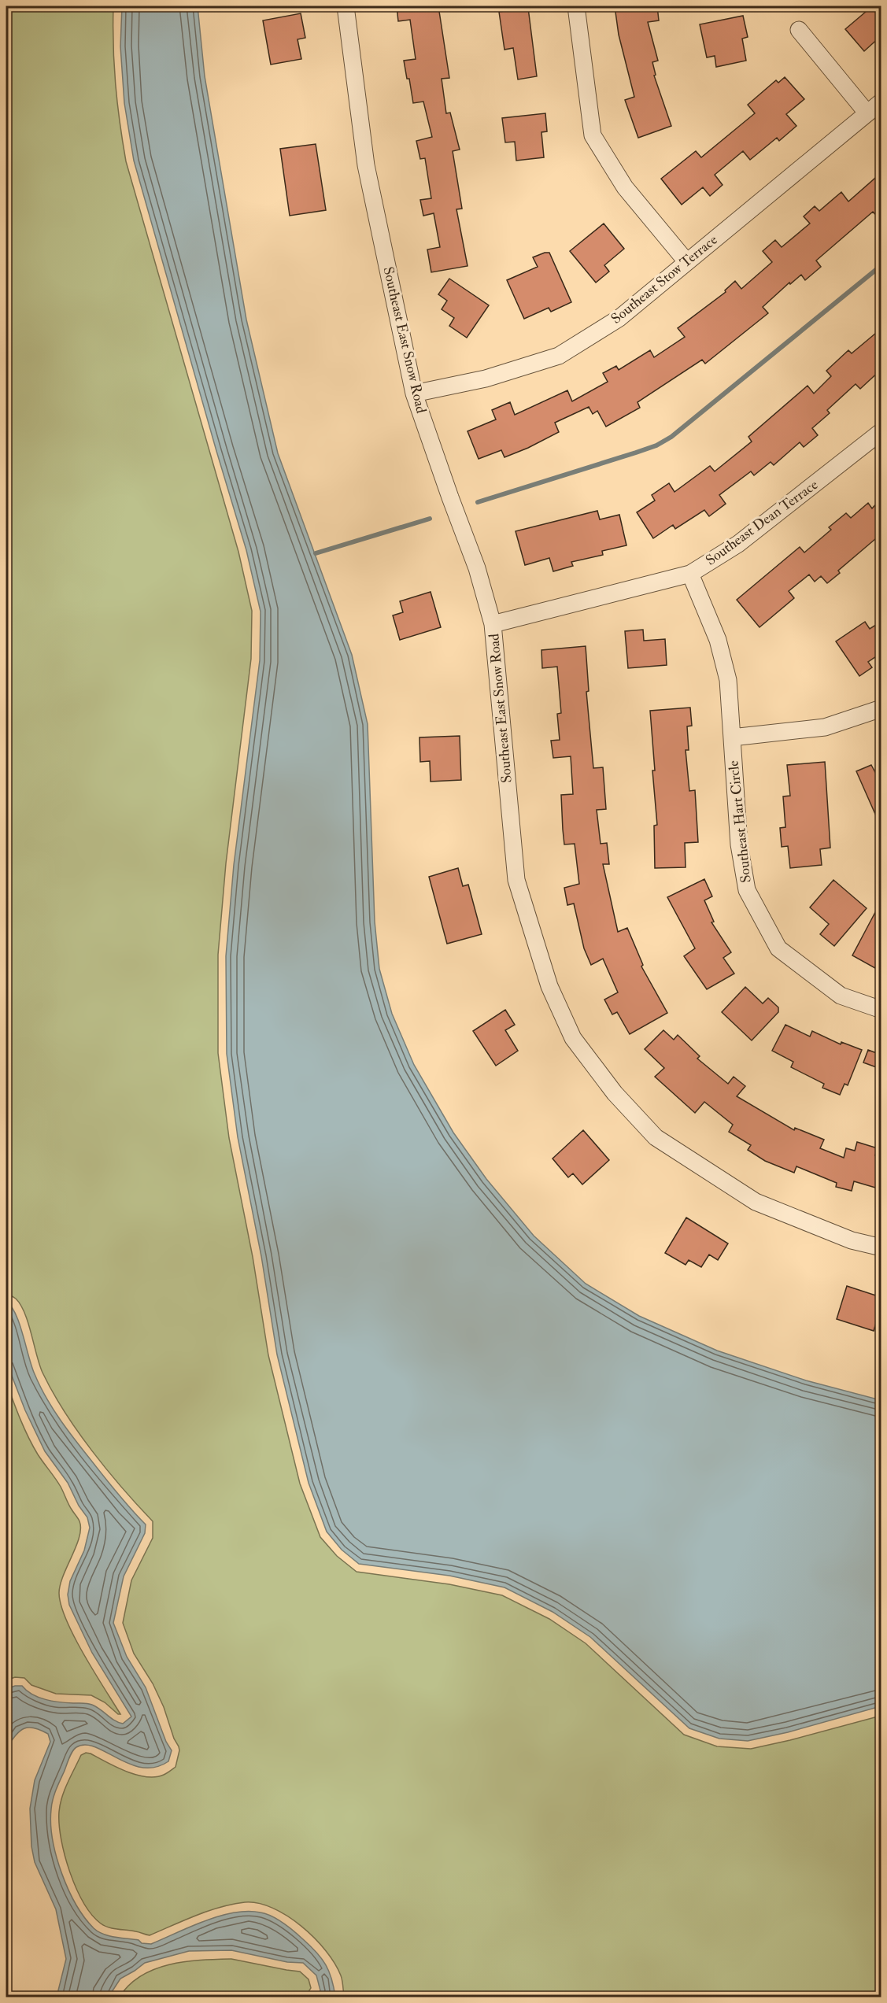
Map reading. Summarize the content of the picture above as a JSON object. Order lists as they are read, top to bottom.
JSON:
{
  "streets": {
    "street": [
      "Southeast Stow Terrace",
      "Southeast East Snow Road",
      "Southeast Dean Terrace",
      "Southeast Hart Circle"
    ]
  },
  "crossings": [
    ["Southeast Stow Terrace", "Southeast East Snow Road"],
    ["Southeast East Snow Road", "Southeast Dean Terrace"],
    ["Southeast Dean Terrace", "Southeast Hart Circle"]
  ]
}
